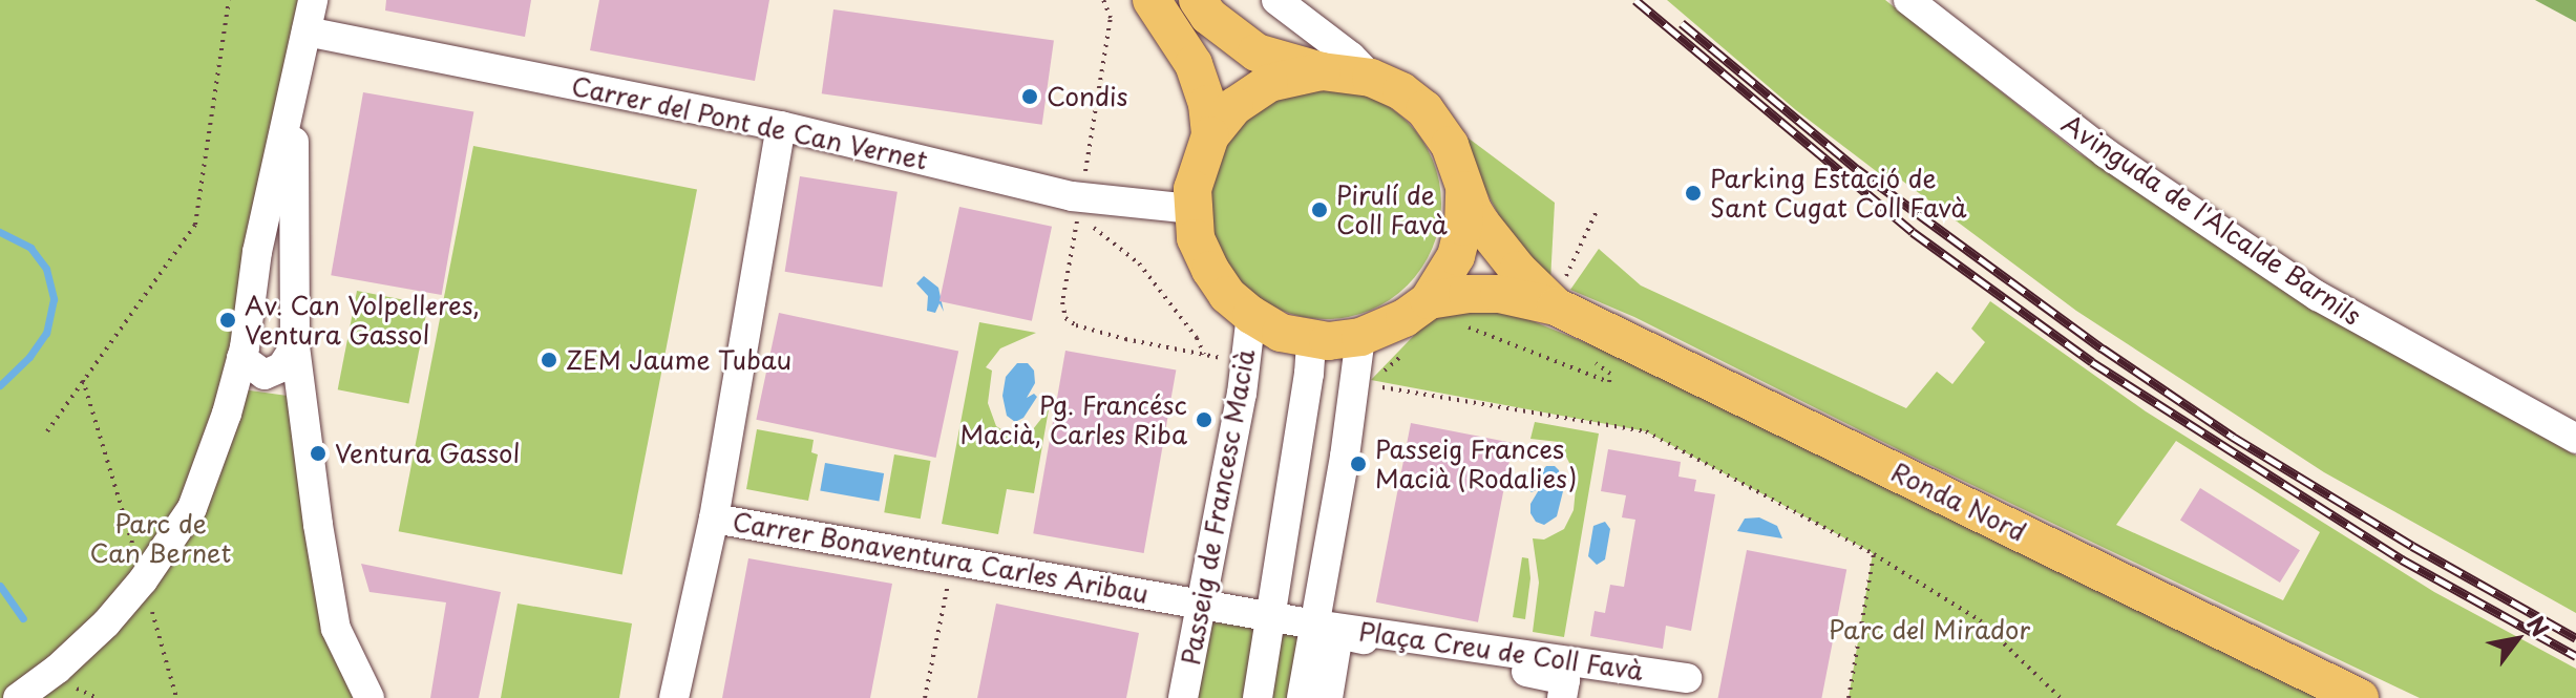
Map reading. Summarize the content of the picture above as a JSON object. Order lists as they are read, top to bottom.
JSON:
{
  "streets": {
    "main road": ["Ronda Nord"],
    "street": [
      "Carrer del Pont de Can Vernet",
      "Avinguda de l'Alcalde Barnils",
      "Passeig de Francesc Macià",
      "Carrer Bonaventura Carles Aribau",
      "Plaça Creu de Coll Favà"
    ]
  },
  "crossings": [
    ["Carrer del Pont de Can Vernet", "Ronda Nord"],
    ["Carrer del Pont de Can Vernet", "Passeig de Francesc Macià"],
    ["Ronda Nord", "Passeig de Francesc Macià"],
    ["Passeig de Francesc Macià", "Carrer Bonaventura Carles Aribau"],
    ["Carrer Bonaventura Carles Aribau", "Plaça Creu de Coll Favà"]
  ],
  "parks": ["Parc de Can Bernet", "Parc del Mirador"],
  "places": [
    "Condis",
    "Parking Estació de Sant Cugat Coll Favà",
    "Pirulí de Coll Favà",
    "Av. Can Volpelleres, Ventura Gassol",
    "ZEM Jaume Tubau",
    "Pg. Francésc Macià, Carles Riba",
    "Ventura Gassol",
    "Passeig Frances Macià (Rodalies)"
  ],
  "north": "top right"
}
